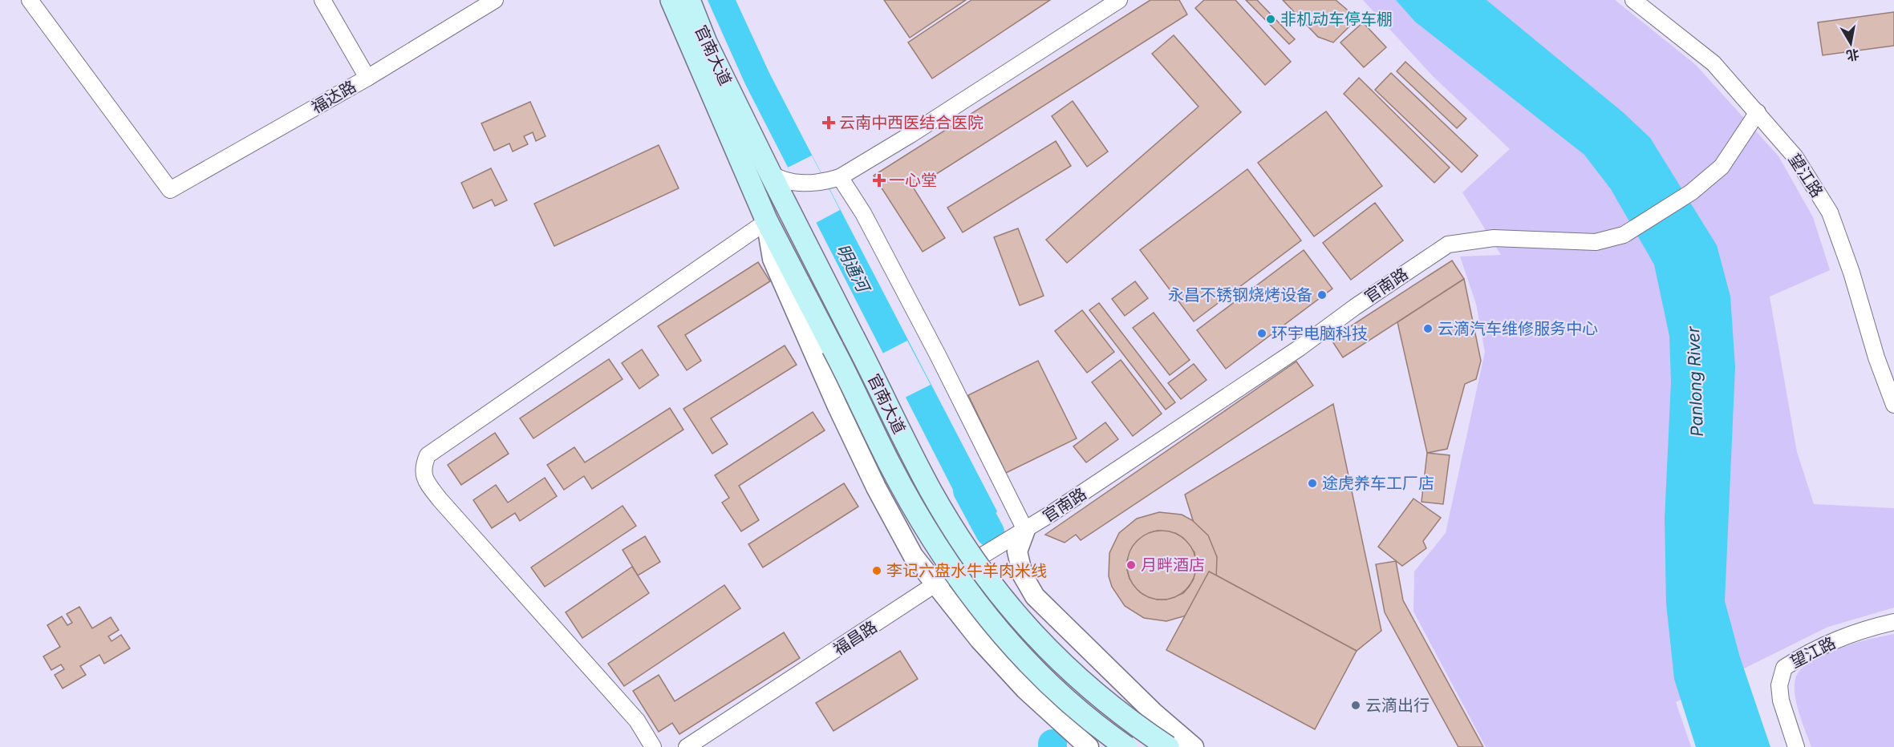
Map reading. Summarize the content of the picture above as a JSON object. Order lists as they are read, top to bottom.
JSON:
{
  "streets": {
    "main road": ["官南大道"],
    "street": [
      "福达路",
      "望江路",
      "官南路",
      "福昌路"
    ]
  },
  "crossings": [
    ["望江路", "官南路"],
    ["官南路", "福昌路"]
  ],
  "water": ["明通河", "Panlong River"],
  "places": {
    "other": [
      "非机动车停车棚",
      "永昌不锈钢烧烤设备",
      "云滴汽车维修服务中心",
      "环宇电脑科技",
      "途虎养车工厂店",
      "月畔酒店",
      "李记六盘水牛羊肉米线",
      "云滴出行"
    ],
    "health": ["云南中西医结合医院", "一心堂"]
  },
  "north": "bottom"
}
